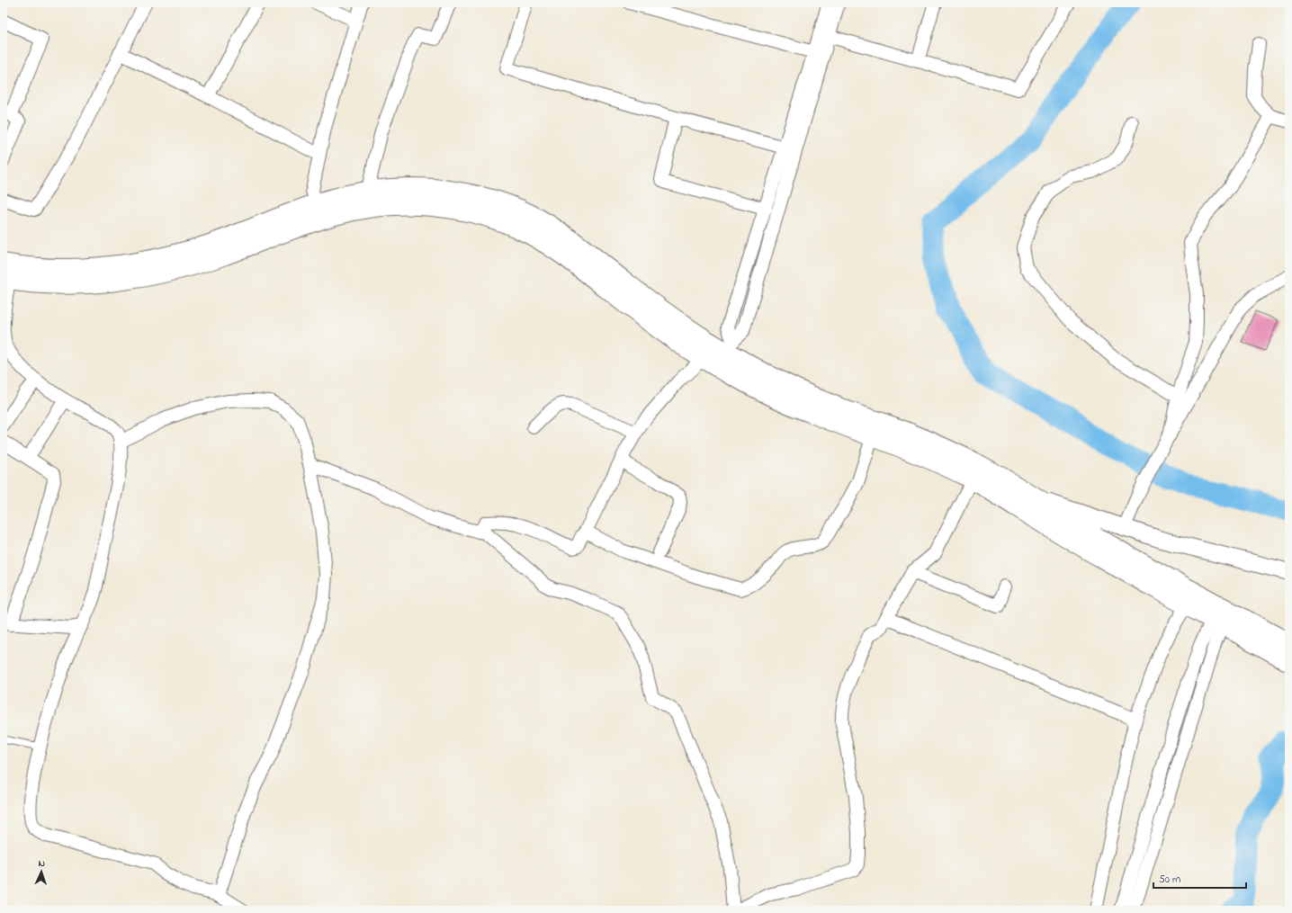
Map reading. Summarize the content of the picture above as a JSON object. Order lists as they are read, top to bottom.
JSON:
{
  "scale_bar": "50 m",
  "north": "top"
}
